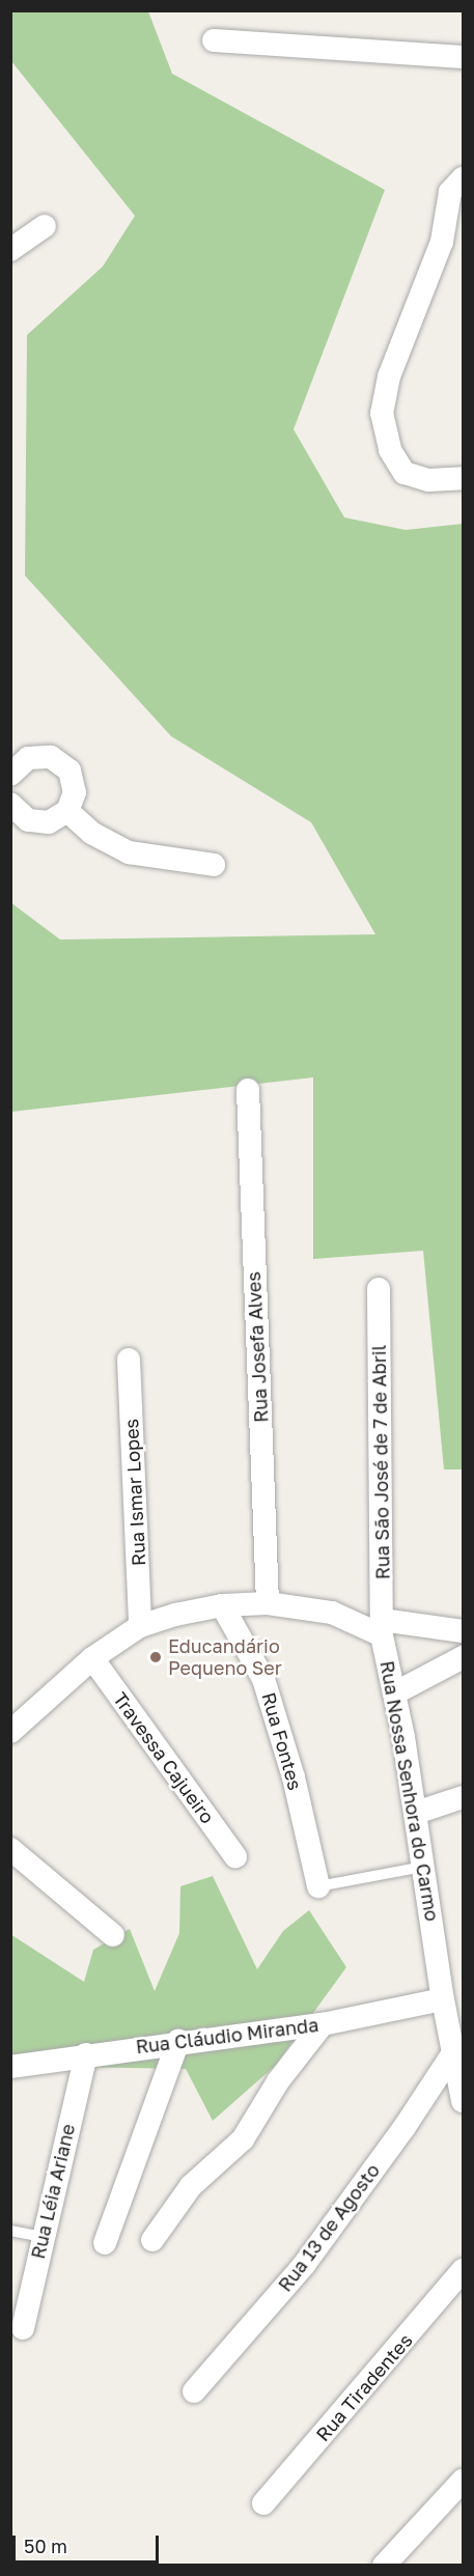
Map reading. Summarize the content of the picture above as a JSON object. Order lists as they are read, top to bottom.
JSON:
{
  "streets": {
    "street": [
      "Rua Josefa Alves",
      "Rua São José de 7 de Abril",
      "Rua Ismar Lopes",
      "Rua Fontes",
      "Travessa Cajueiro",
      "Rua Nossa Senhora do Carmo",
      "Rua Cláudio Miranda",
      "Rua Léia Ariane",
      "Rua 13 de Agosto",
      "Rua Tiradentes"
    ]
  },
  "crossings": [
    ["Rua Josefa Alves", "Rua Nossa Senhora do Carmo"],
    ["Rua São José de 7 de Abril", "Rua Nossa Senhora do Carmo"],
    ["Rua Ismar Lopes", "Rua Nossa Senhora do Carmo"],
    ["Rua Fontes", "Rua Nossa Senhora do Carmo"],
    ["Travessa Cajueiro", "Rua Nossa Senhora do Carmo"],
    ["Rua Nossa Senhora do Carmo", "Rua Cláudio Miranda"],
    ["Rua Nossa Senhora do Carmo", "Rua 13 de Agosto"],
    ["Rua Cláudio Miranda", "Rua Léia Ariane"]
  ],
  "places": ["Educandário Pequeno Ser"],
  "scale_bar": "50 m"
}
